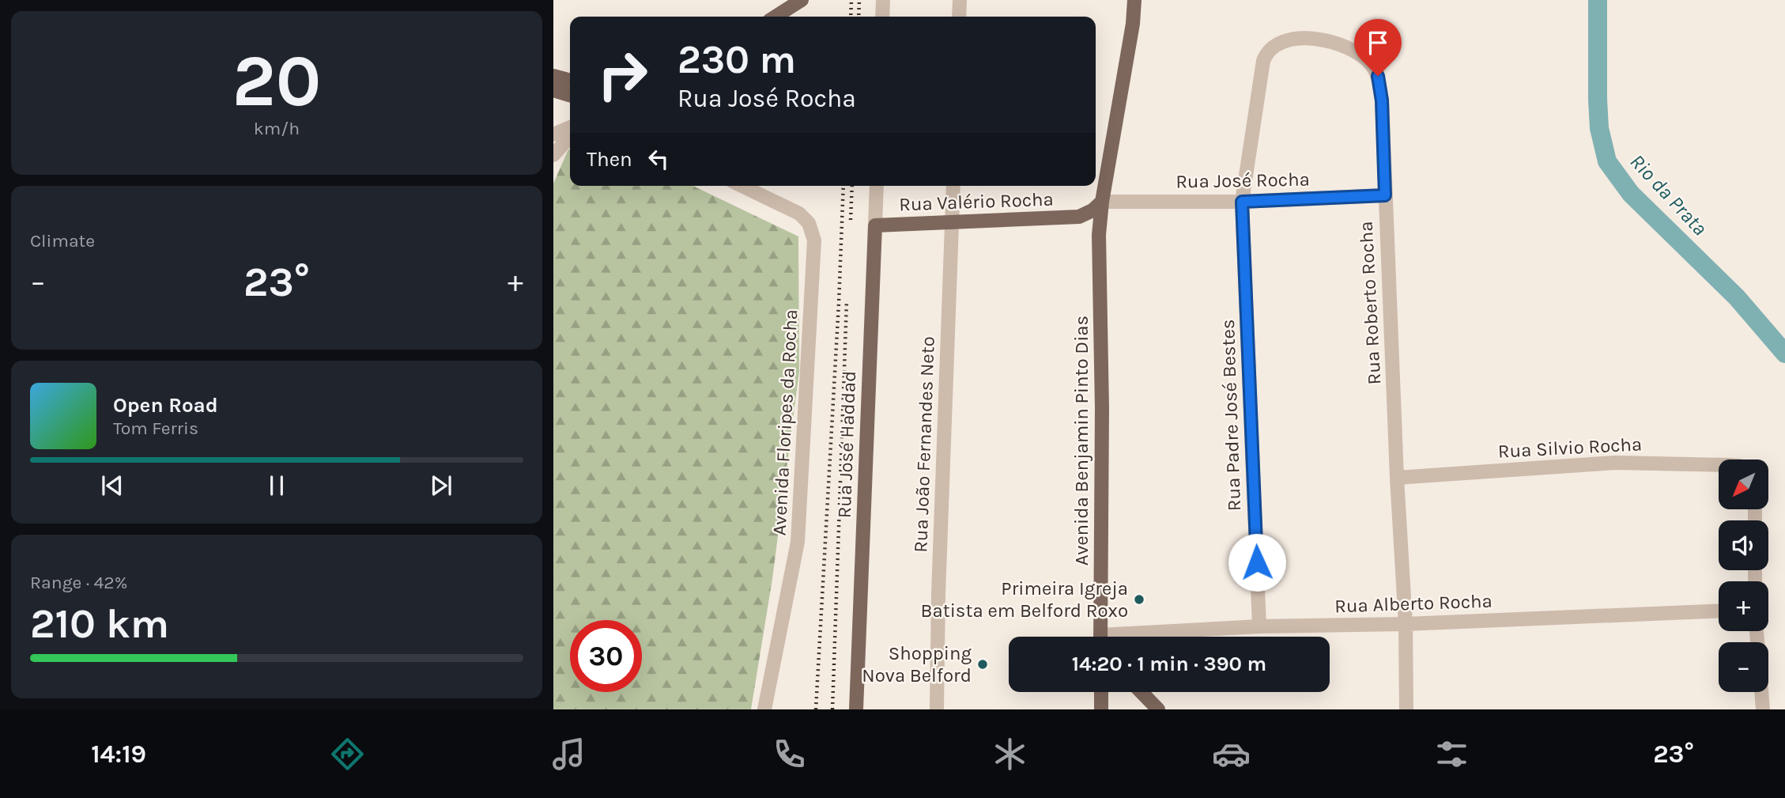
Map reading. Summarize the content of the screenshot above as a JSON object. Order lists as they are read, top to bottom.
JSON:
{
  "streets": {
    "main road": ["Rua Valério Rocha", "Avenida Benjamin Pinto Dias", "Rua José Haddad"],
    "street": [
      "Rua José Rocha",
      "Rua Roberto Rocha",
      "Rua Padre José Bestes",
      "Avenida Floripes da Rocha",
      "Rua João Fernandes Neto",
      "Rua Silvio Rocha",
      "Rua Alberto Rocha"
    ]
  },
  "crossings": [
    ["Rua José Rocha", "Rua Roberto Rocha"],
    ["Rua José Rocha", "Rua Padre José Bestes"],
    ["Rua José Rocha", "Avenida Benjamin Pinto Dias"],
    ["Rua Valério Rocha", "Rua José Haddad"],
    ["Rua Valério Rocha", "Rua João Fernandes Neto"],
    ["Rua Roberto Rocha", "Rua Padre José Bestes"],
    ["Rua Roberto Rocha", "Rua Silvio Rocha"],
    ["Rua Roberto Rocha", "Rua Alberto Rocha"],
    ["Rua Padre José Bestes", "Rua Alberto Rocha"]
  ],
  "water": ["Rio da Prata"],
  "places": ["Primeira Igreja Batista em Belford Roxo", "Shopping Nova Belford"],
  "north": "bottom left",
  "page": {
    "tile": [
      ["20", "km/h"],
      "Climate",
      ["Range · 42%", "210 km"]
    ],
    "turn": ["230 m", "Rua José Rocha"],
    "then": "Then",
    "heat": ["−", "23°", "+"],
    "song": ["Open Road", "Tom Ferris"],
    "map_buttons": ["+", "−"],
    "limit": "30",
    "trip": "14:20 · 1 min · 390 m",
    "tabs": ["14:19", "23°"]
  }
}
